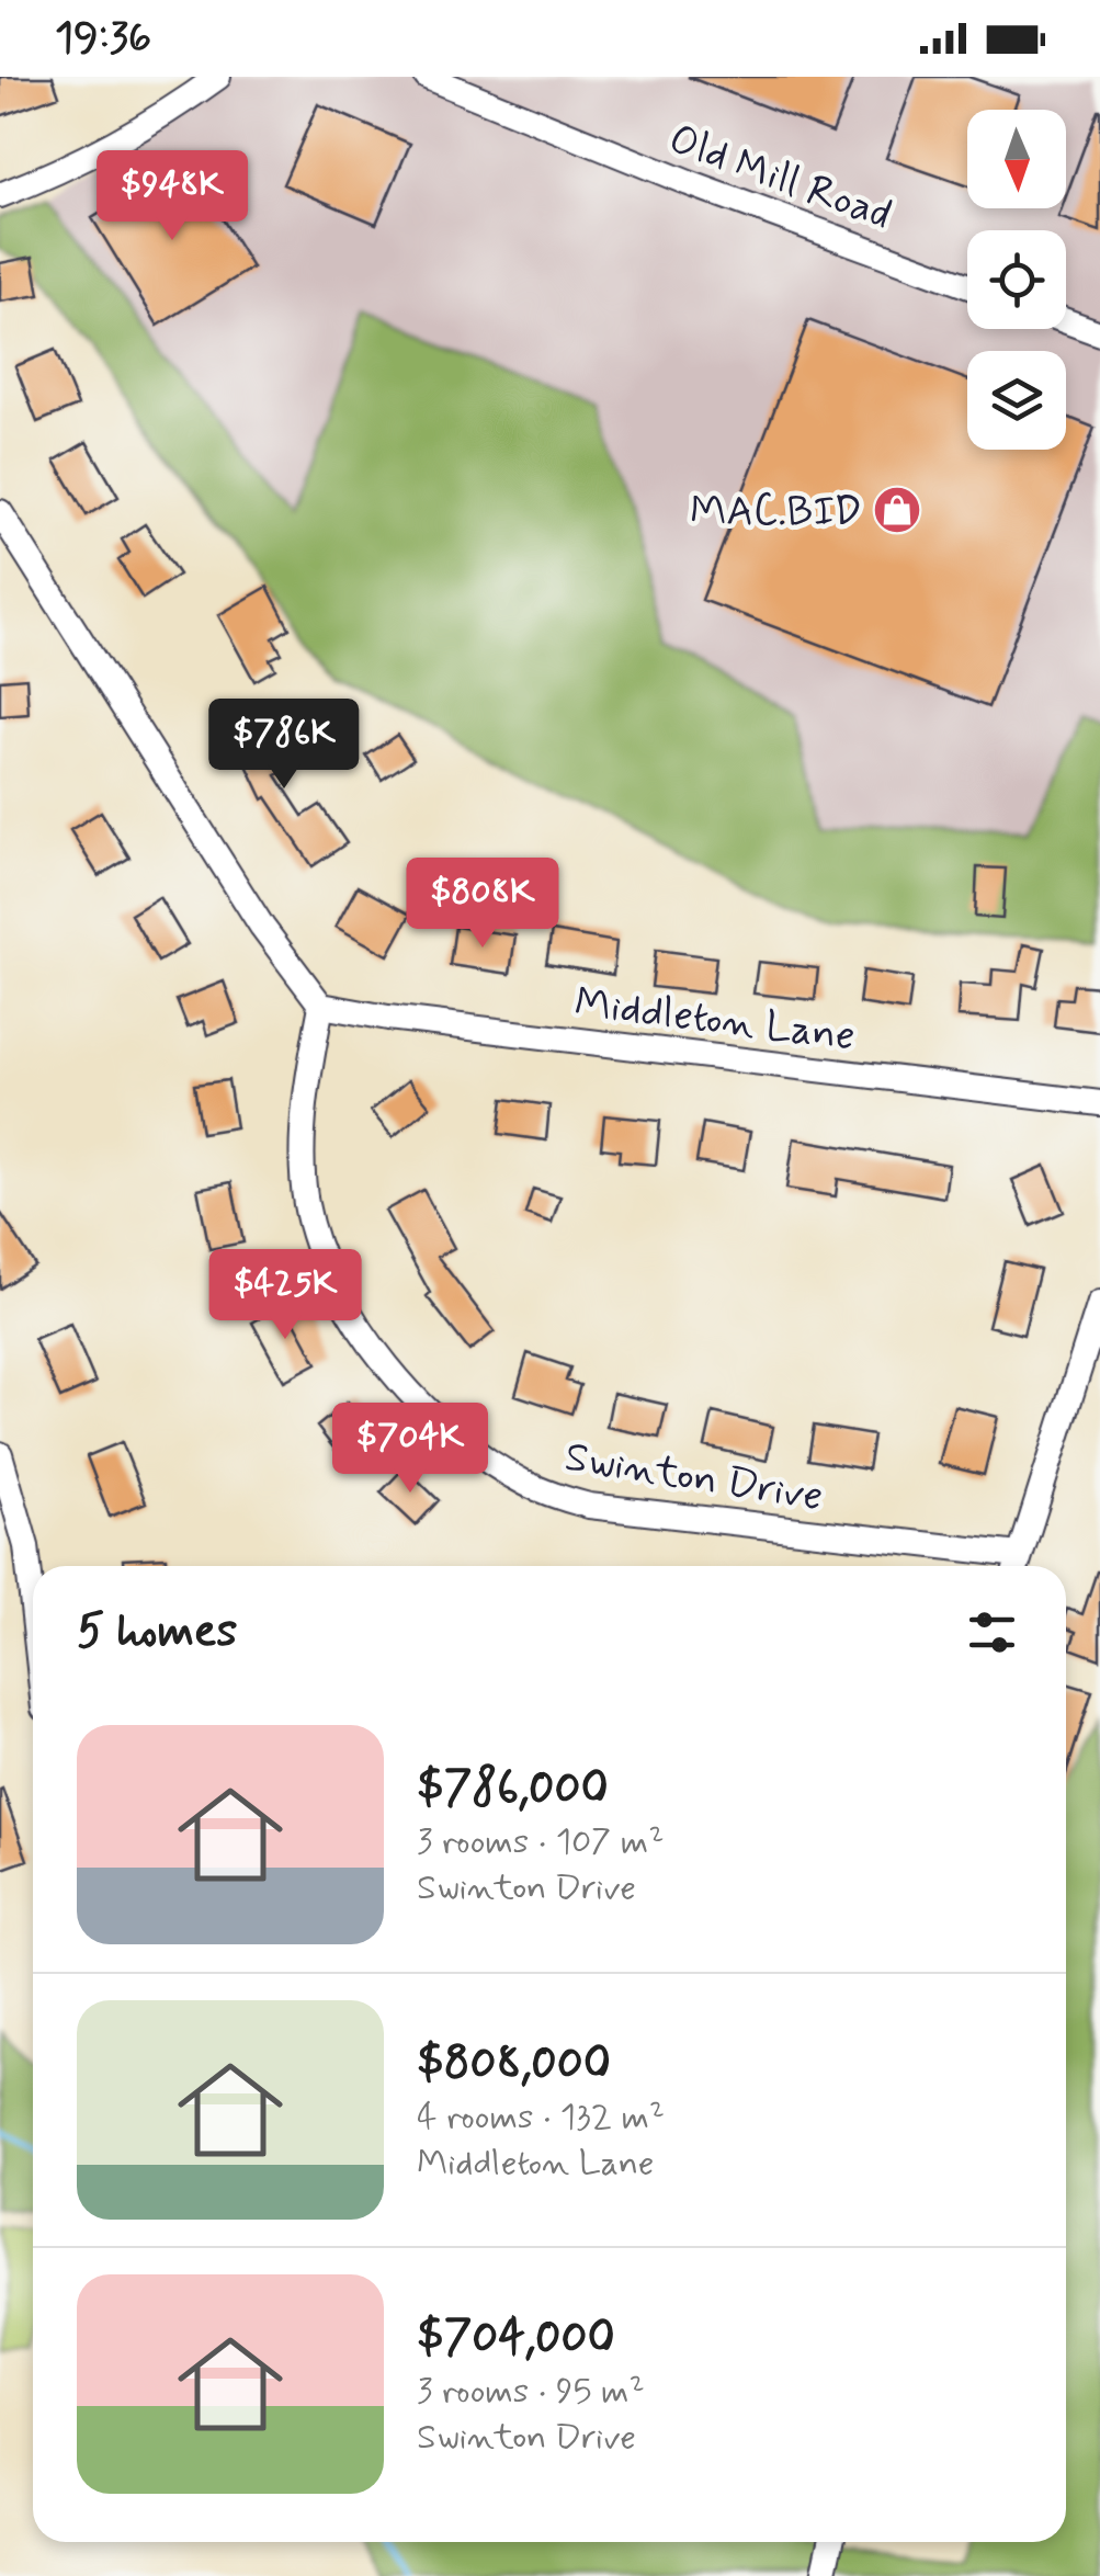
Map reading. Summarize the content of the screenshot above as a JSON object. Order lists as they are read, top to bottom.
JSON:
{
  "streets": {
    "street": ["Old Mill Road", "Middleton Lane", "Swinton Drive"]
  },
  "crossings": [
    ["Middleton Lane", "Swinton Drive"]
  ],
  "places": {
    "shop": ["MAC.BID"]
  },
  "north": "bottom",
  "page": {
    "status": "19:36",
    "price": [
      "$948K",
      "$786K",
      "$808K",
      "$425K",
      "$704K"
    ],
    "heading": "5 homes",
    "list": [
      {
        "name": "$786,000",
        "note": "3 rooms · 107 m² · Swinton Drive"
      },
      {
        "name": "$808,000",
        "note": "4 rooms · 132 m² · Middleton Lane"
      },
      {
        "name": "$704,000",
        "note": "3 rooms · 95 m² · Swinton Drive"
      }
    ]
  }
}
